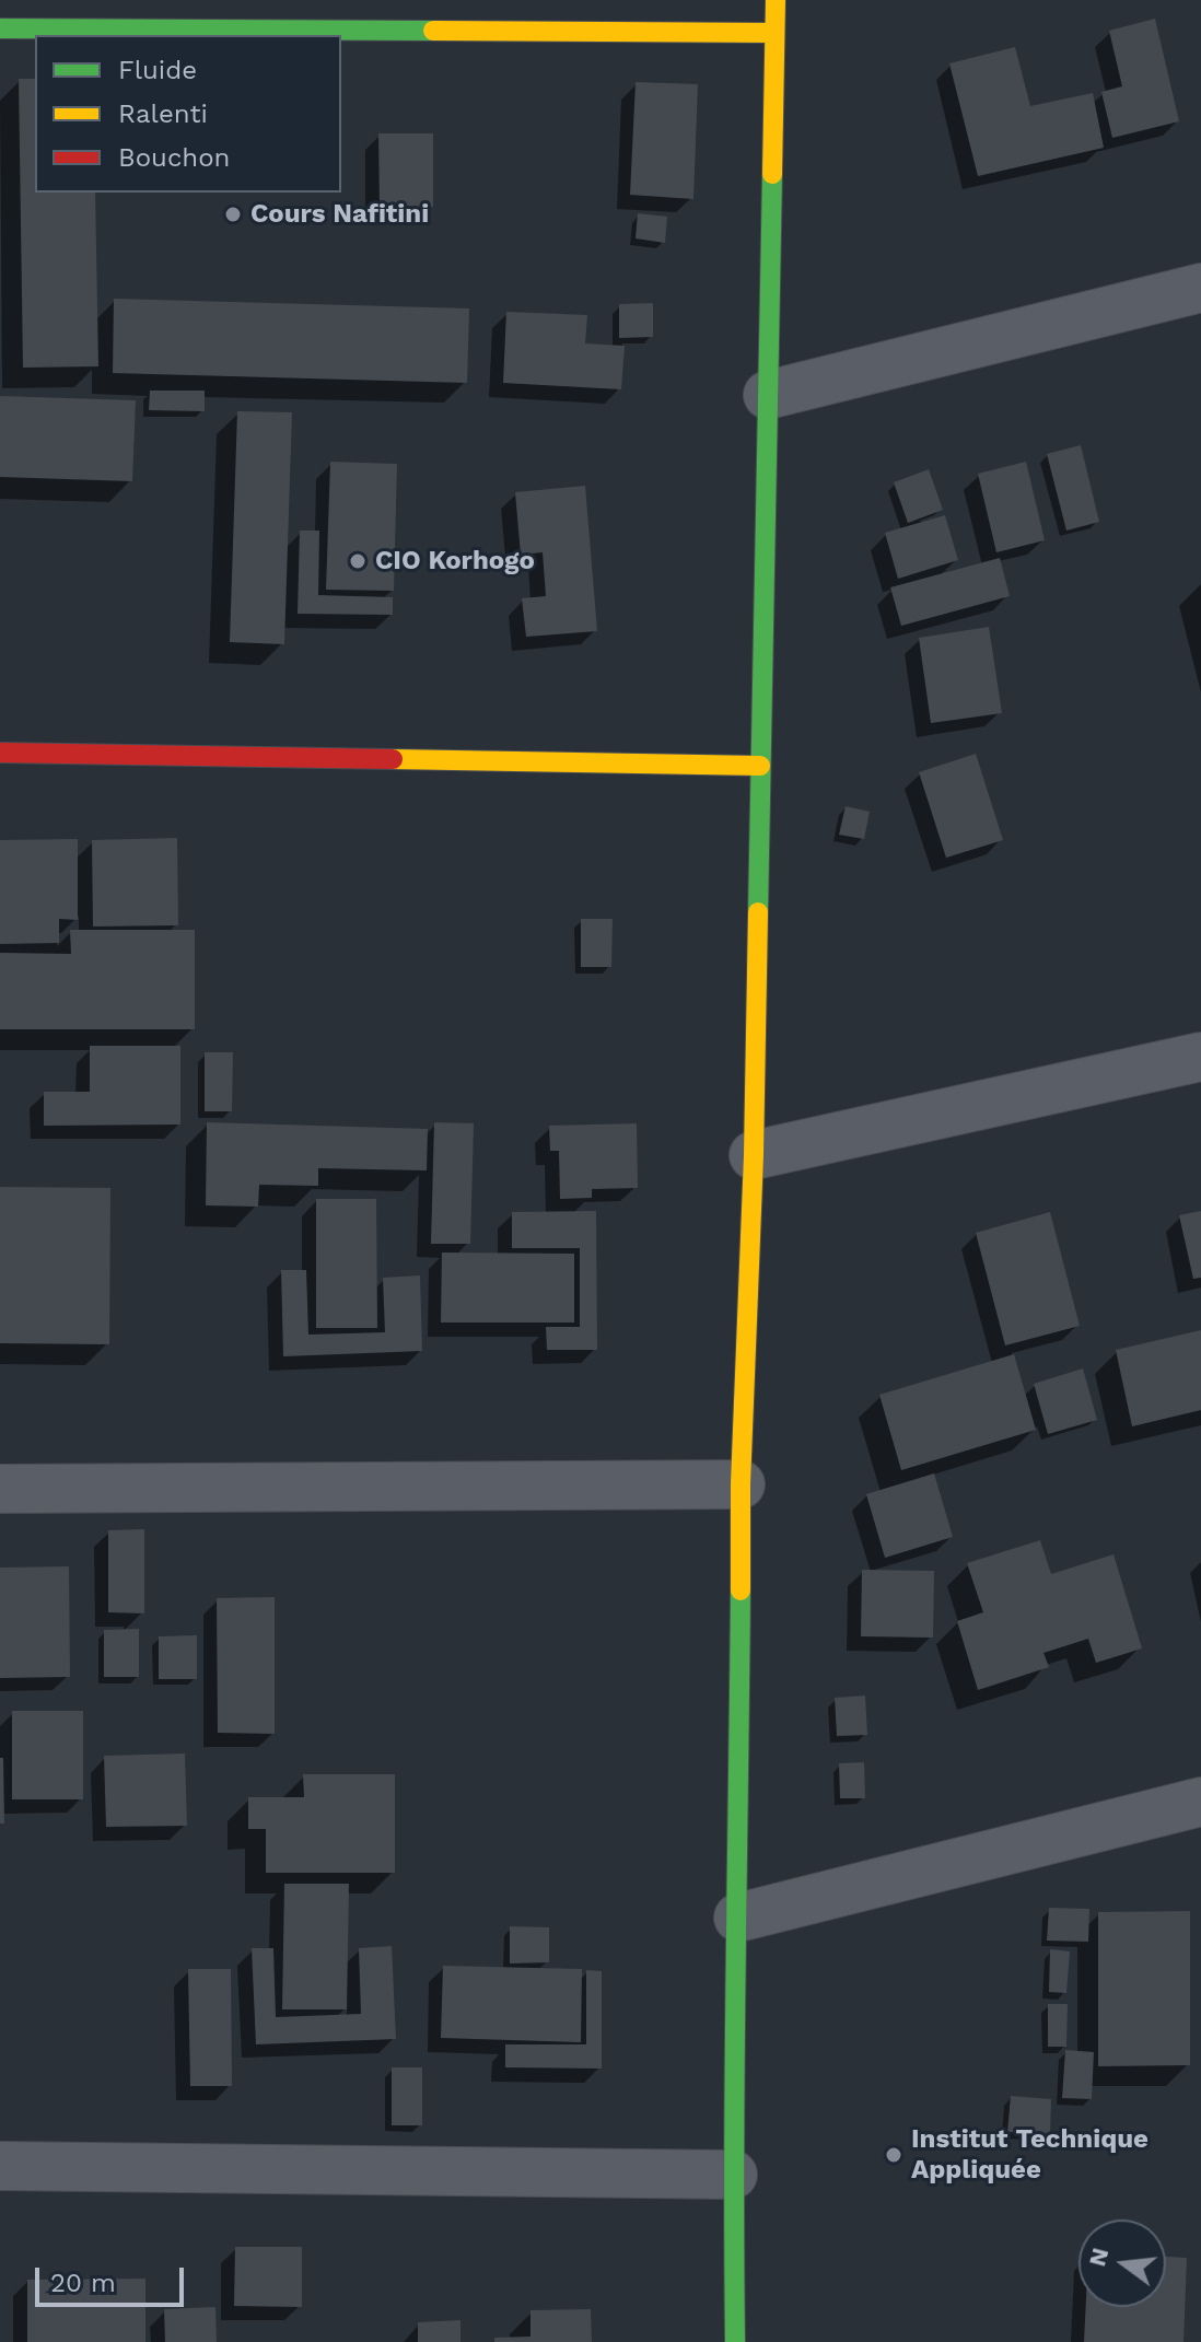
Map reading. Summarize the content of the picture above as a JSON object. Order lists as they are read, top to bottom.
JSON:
{
  "places": ["Cours Nafitini", "CIO Korhogo", "Institut Technique Appliquée"],
  "legend": ["Fluide", "Ralenti", "Bouchon"],
  "scale_bar": "20 m",
  "north": "left"
}
